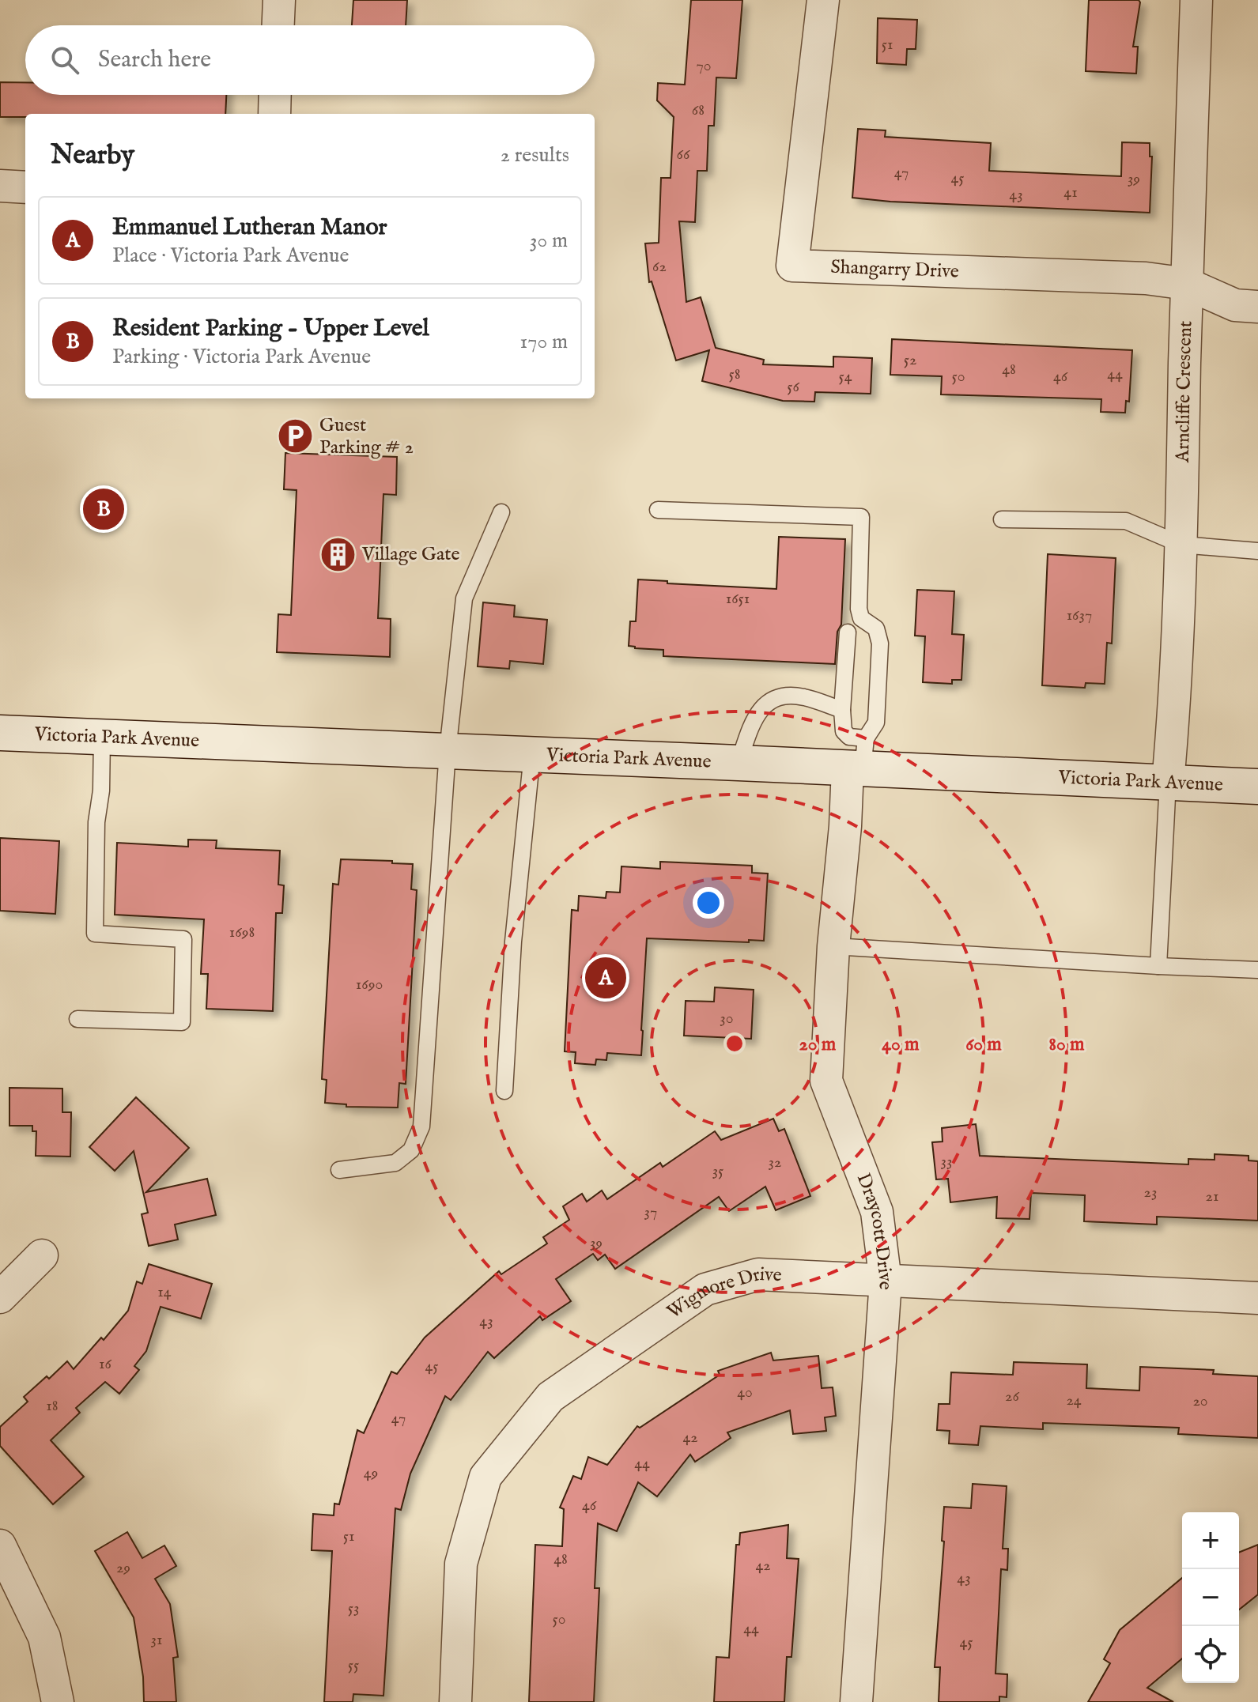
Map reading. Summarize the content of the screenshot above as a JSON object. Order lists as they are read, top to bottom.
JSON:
{
  "streets": {
    "main road": ["Victoria Park Avenue"],
    "street": [
      "Shangarry Drive",
      "Arncliffe Crescent",
      "Draycott Drive",
      "Wigmore Drive"
    ]
  },
  "crossings": [
    ["Shangarry Drive", "Arncliffe Crescent"],
    ["Arncliffe Crescent", "Victoria Park Avenue"],
    ["Victoria Park Avenue", "Draycott Drive"],
    ["Draycott Drive", "Wigmore Drive"]
  ],
  "places": {
    "parking": ["Guest Parking # 2"],
    "building": ["Village Gate"]
  },
  "house_numbers": [
    "51",
    "70",
    "68",
    "66",
    "47",
    "45",
    "39",
    "41",
    "43",
    "62",
    "52",
    "48",
    "58",
    "44",
    "54",
    "50",
    "46",
    "56",
    "1651",
    "1637",
    "1698",
    "1690",
    "30",
    "33",
    "32",
    "35",
    "23",
    "21",
    "37",
    "39",
    "14",
    "43",
    "16",
    "45",
    "40",
    "26",
    "24",
    "20",
    "18",
    "47",
    "42",
    "44",
    "49",
    "46",
    "51",
    "48",
    "42",
    "29",
    "43",
    "53",
    "50",
    "44",
    "31",
    "45",
    "55"
  ],
  "page": {
    "search": "Search here",
    "heading": ["Nearby", "2 results"],
    "list": [
      {
        "mark": "A",
        "name": "Emmanuel Lutheran Manor",
        "note": "Place · Victoria Park Avenue",
        "value": "30 m"
      },
      {
        "mark": "B",
        "name": "Resident Parking - Upper Level",
        "note": "Parking · Victoria Park Avenue",
        "value": "170 m"
      }
    ],
    "pins": ["B", "A"],
    "map_buttons": ["+", "−"]
  },
  "rings": [
    "20 m",
    "40 m",
    "60 m",
    "80 m"
  ]
}
